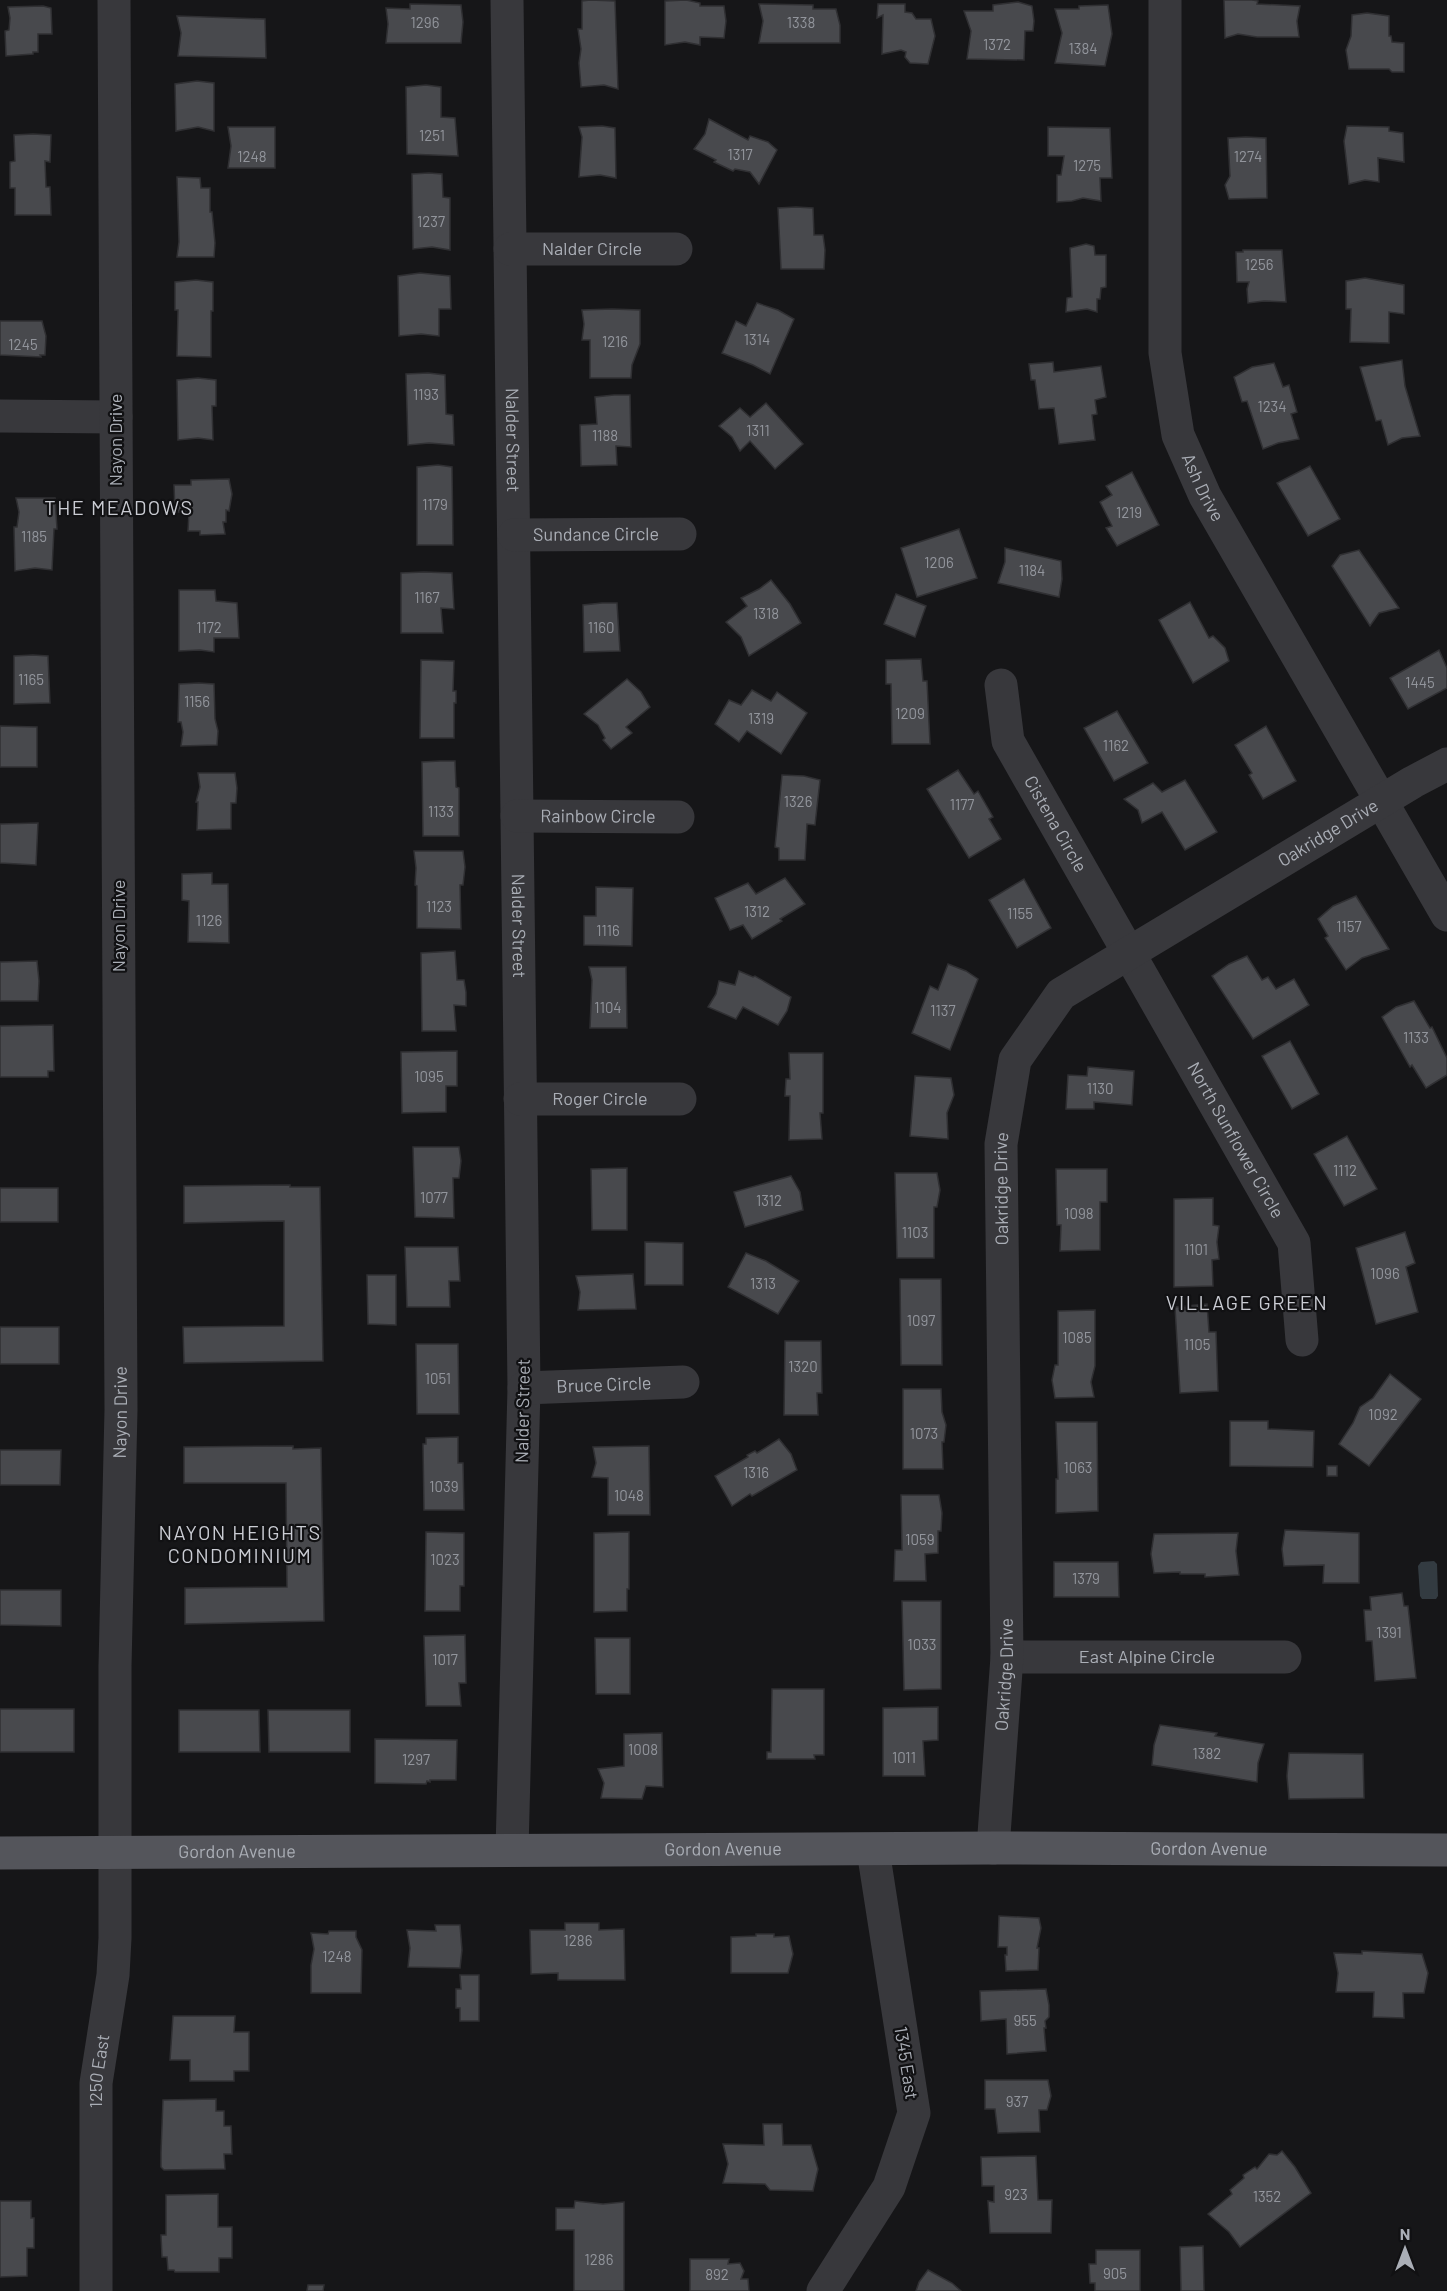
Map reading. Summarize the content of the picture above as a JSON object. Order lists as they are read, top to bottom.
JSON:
{
  "streets": {
    "main road": ["Gordon Avenue"],
    "street": [
      "Nalder Circle",
      "Nalder Street",
      "Nayon Drive",
      "Ash Drive",
      "Sundance Circle",
      "Rainbow Circle",
      "Cistena Circle",
      "Oakridge Drive",
      "Roger Circle",
      "North Sunflower Circle",
      "Bruce Circle",
      "East Alpine Circle",
      "1345 East",
      "1250 East"
    ]
  },
  "crossings": [
    ["Nalder Circle", "Nalder Street"],
    ["Nalder Street", "Sundance Circle"],
    ["Nalder Street", "Rainbow Circle"],
    ["Nalder Street", "Roger Circle"],
    ["Nalder Street", "Bruce Circle"],
    ["Nalder Street", "Gordon Avenue"],
    ["Nayon Drive", "Gordon Avenue"],
    ["Nayon Drive", "1250 East"],
    ["Ash Drive", "Oakridge Drive"],
    ["Cistena Circle", "Oakridge Drive"],
    ["Cistena Circle", "North Sunflower Circle"],
    ["Oakridge Drive", "North Sunflower Circle"],
    ["Oakridge Drive", "East Alpine Circle"],
    ["Oakridge Drive", "Gordon Avenue"],
    ["Gordon Avenue", "1345 East"],
    ["Gordon Avenue", "1250 East"]
  ],
  "districts": ["THE MEADOWS", "VILLAGE GREEN", "NAYON HEIGHTS CONDOMINIUM"],
  "house_numbers": [
    "1296",
    "1338",
    "1372",
    "1384",
    "1251",
    "1317",
    "1248",
    "1274",
    "1275",
    "1237",
    "1256",
    "1314",
    "1216",
    "1245",
    "1193",
    "1234",
    "1311",
    "1188",
    "1179",
    "1219",
    "1185",
    "1206",
    "1184",
    "1167",
    "1318",
    "1172",
    "1160",
    "1165",
    "1445",
    "1156",
    "1209",
    "1319",
    "1162",
    "1326",
    "1177",
    "1133",
    "1123",
    "1312",
    "1155",
    "1126",
    "1157",
    "1116",
    "1104",
    "1137",
    "1133",
    "1095",
    "1130",
    "1112",
    "1077",
    "1312",
    "1098",
    "1103",
    "1101",
    "1096",
    "1313",
    "1097",
    "1085",
    "1105",
    "1320",
    "1051",
    "1092",
    "1073",
    "1063",
    "1316",
    "1039",
    "1048",
    "1059",
    "1023",
    "1379",
    "1391",
    "1033",
    "1017",
    "1008",
    "1382",
    "1011",
    "1297",
    "1286",
    "1248",
    "955",
    "937",
    "923",
    "1352",
    "1286",
    "905",
    "892"
  ],
  "north": "top"
}
